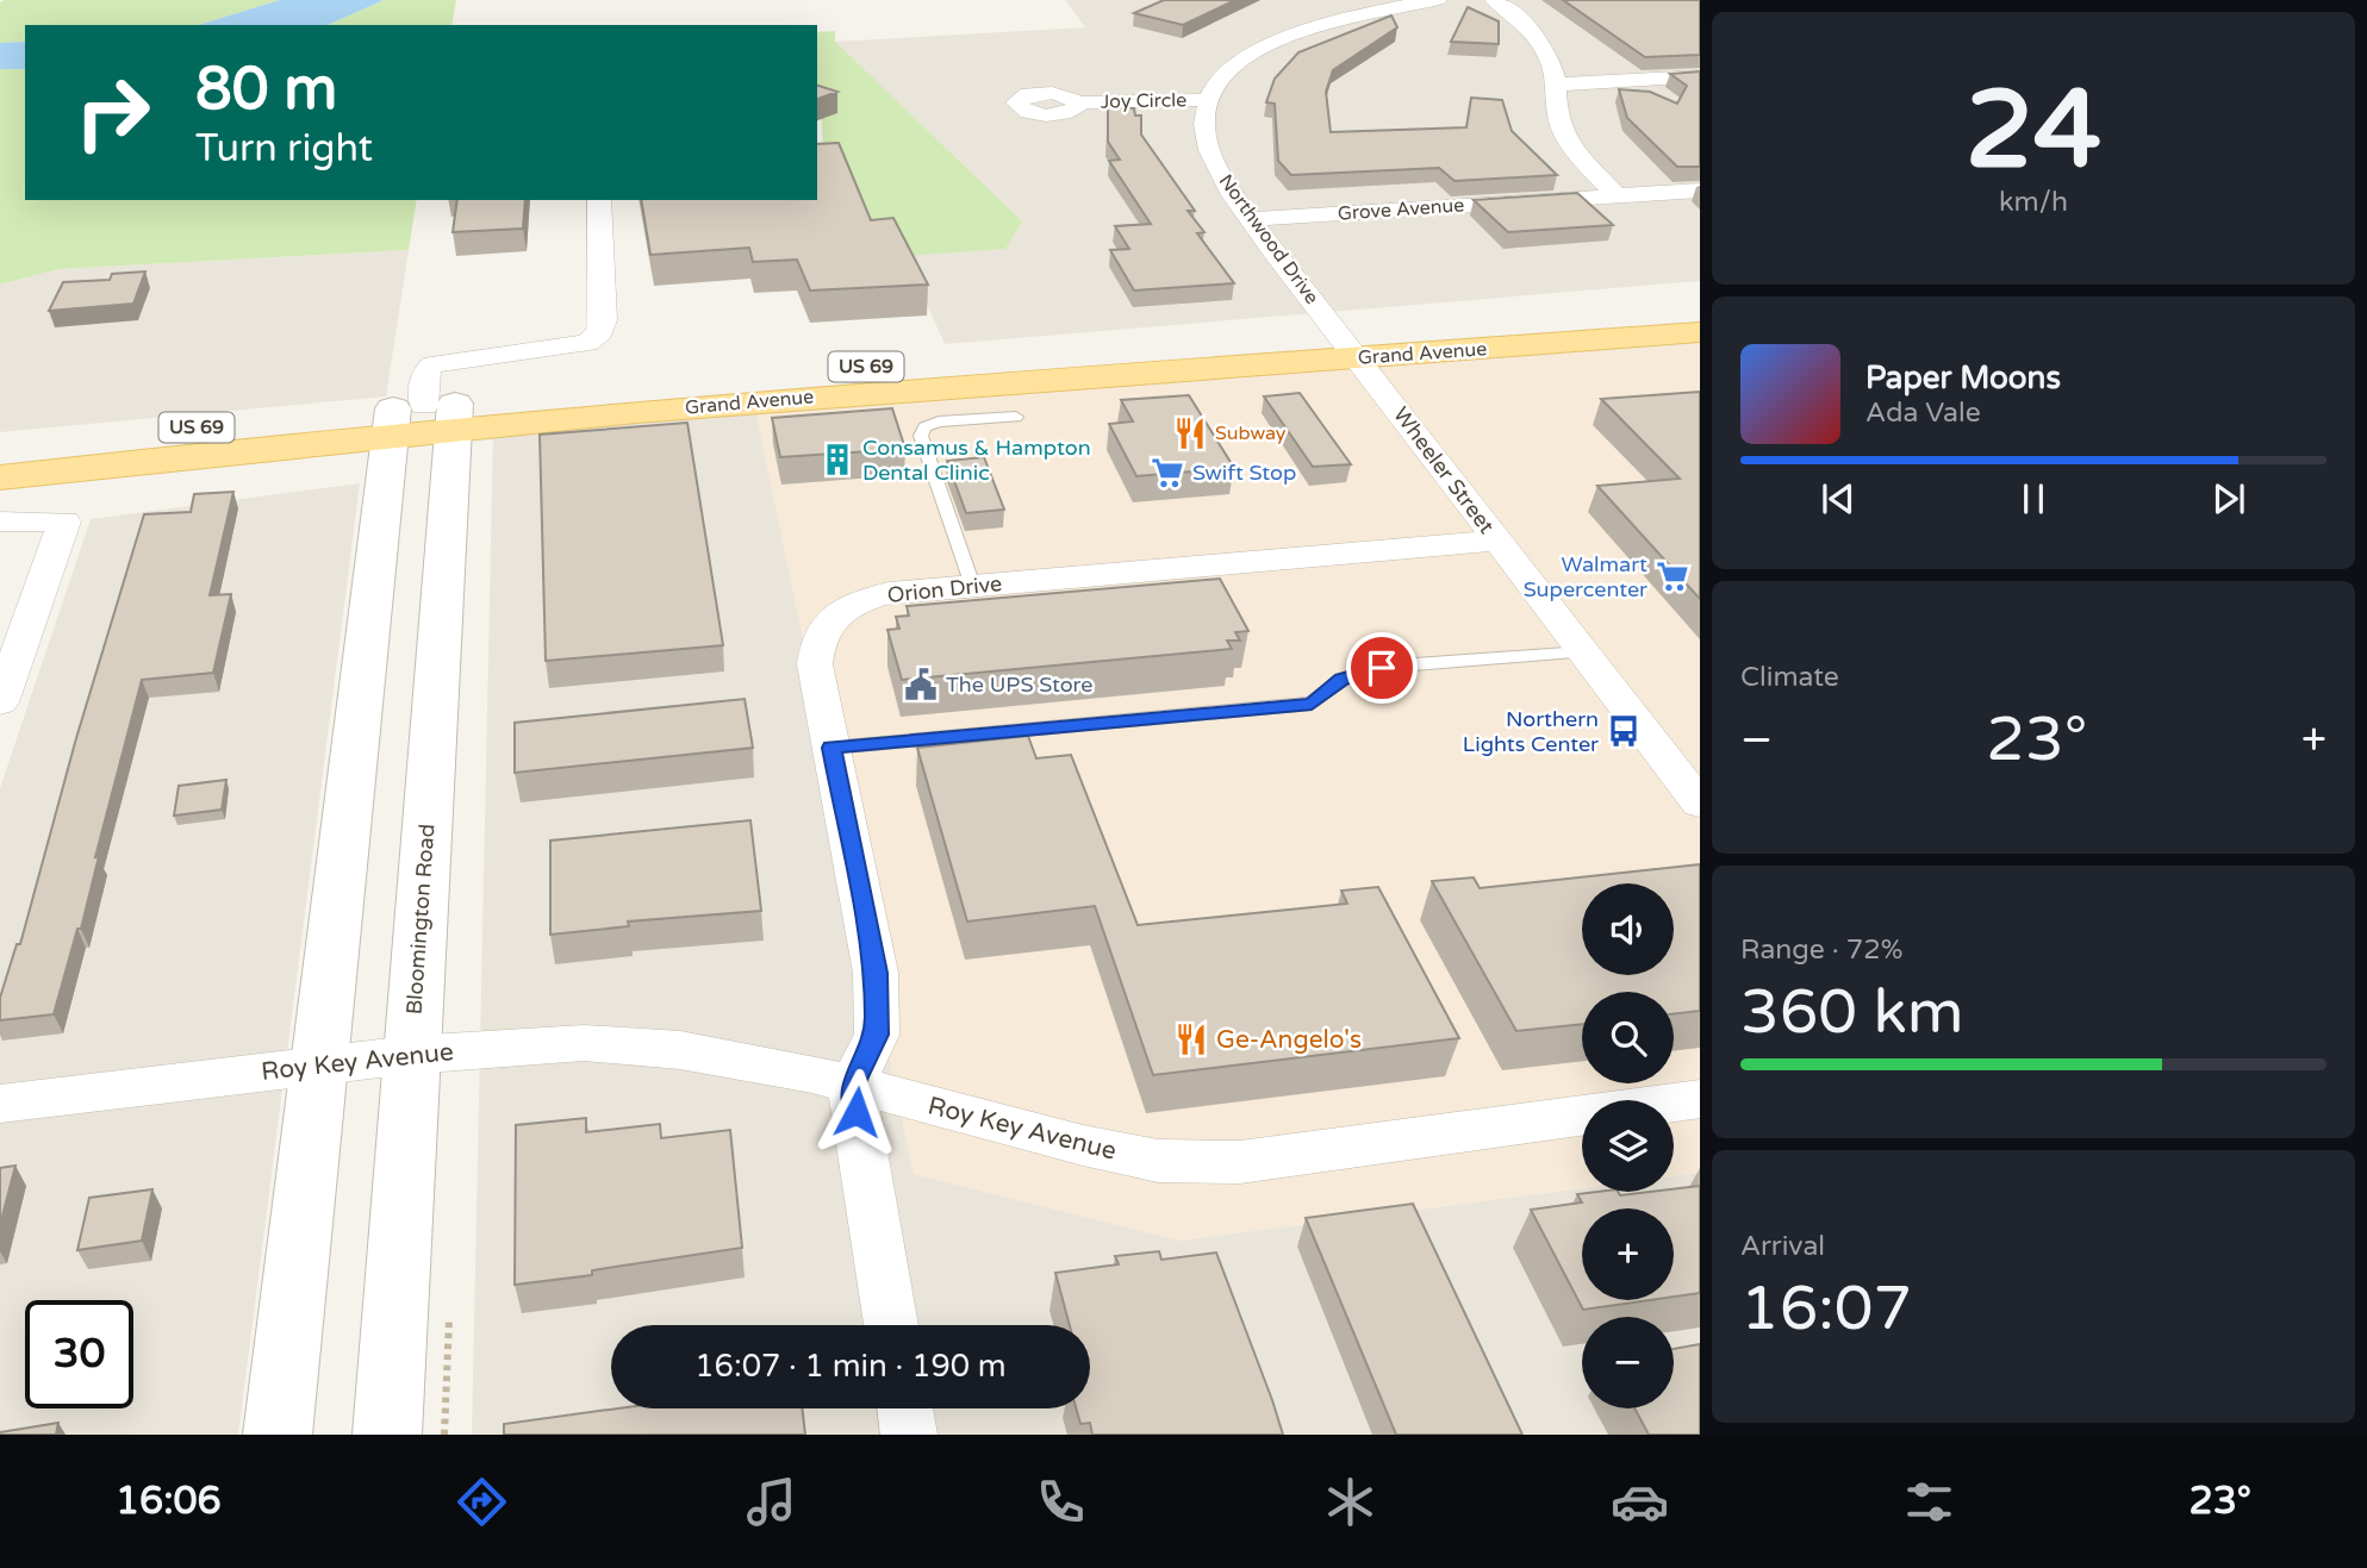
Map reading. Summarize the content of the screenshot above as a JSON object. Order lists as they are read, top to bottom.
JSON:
{
  "streets": {
    "main road": ["Grand Avenue", "US 69"],
    "street": [
      "Joy Circle",
      "Grove Avenue",
      "Northwood Drive",
      "Wheeler Street",
      "Orion Drive",
      "Bloomington Road",
      "Roy Key Avenue"
    ]
  },
  "crossings": [
    ["Joy Circle", "Northwood Drive"],
    ["Grove Avenue", "Northwood Drive"],
    ["Northwood Drive", "Grand Avenue"],
    ["Northwood Drive", "Wheeler Street"],
    ["Grand Avenue", "Wheeler Street"],
    ["Grand Avenue", "Bloomington Road"],
    ["Wheeler Street", "Orion Drive"],
    ["Orion Drive", "Roy Key Avenue"],
    ["Bloomington Road", "Roy Key Avenue"]
  ],
  "places": {
    "restaurant": ["Subway", "Ge-Angelo's"],
    "building": ["Consamus & Hampton Dental Clinic"],
    "supermarket": ["Swift Stop", "Walmart Supercenter"],
    "public building": ["The UPS Store"],
    "bus stop": ["Northern Lights Center"]
  },
  "page": {
    "tile": [
      ["24", "km/h"],
      "Climate",
      ["Range · 72%", "360 km"],
      ["Arrival", "16:07"]
    ],
    "turn": ["80 m", "Turn right"],
    "song": ["Paper Moons", "Ada Vale"],
    "heat": ["−", "23°", "+"],
    "map_buttons": ["+", "−"],
    "limit": "30",
    "trip": "16:07 · 1 min · 190 m",
    "tabs": ["16:06", "23°"]
  }
}
